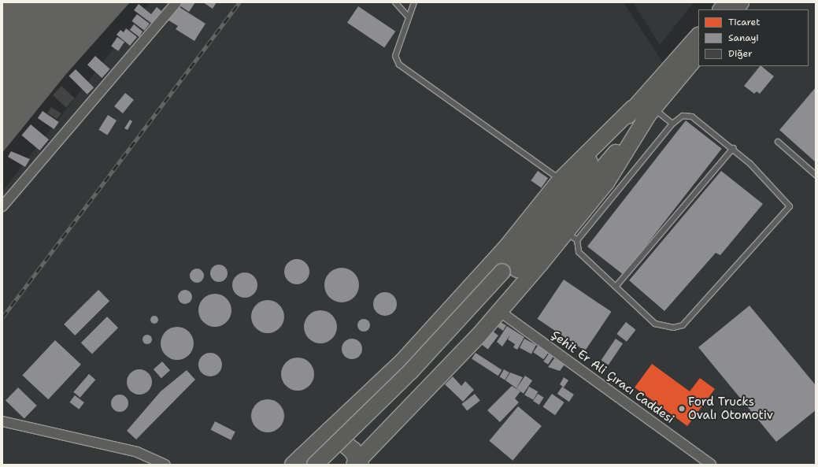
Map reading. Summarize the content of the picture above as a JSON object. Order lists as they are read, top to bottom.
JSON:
{
  "streets": {
    "street": ["Şehit Er Ali Çıracı Caddesi"]
  },
  "places": ["Ford Trucks Ovalı Otomotiv"],
  "legend": ["Ticaret", "Sanayi", "Diğer"]
}
